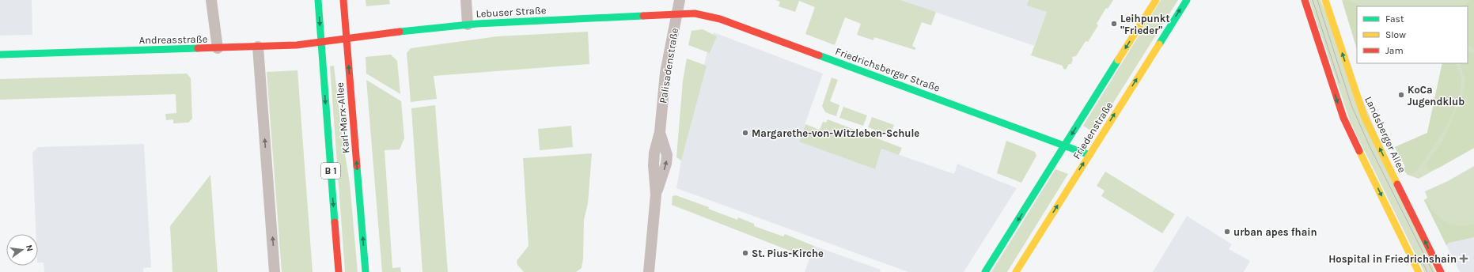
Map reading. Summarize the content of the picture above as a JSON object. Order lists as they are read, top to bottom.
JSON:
{
  "streets": {
    "street": [
      "Lebuser Straße",
      "Andreasstraße",
      "Palisadenstraße",
      "Friedrichsberger Straße",
      "Karl-Marx-Allee",
      "Friedenstraße",
      "Landsberger Allee",
      "B 1"
    ]
  },
  "crossings": [
    ["Lebuser Straße", "Andreasstraße"],
    ["Lebuser Straße", "Palisadenstraße"],
    ["Lebuser Straße", "Friedrichsberger Straße"],
    ["Lebuser Straße", "Karl-Marx-Allee"],
    ["Andreasstraße", "Karl-Marx-Allee"],
    ["Palisadenstraße", "Friedrichsberger Straße"],
    ["Friedrichsberger Straße", "Friedenstraße"]
  ],
  "places": {
    "other": [
      "Leihpunkt \"Frieder\"",
      "KoCa Jugendklub",
      "Margarethe-von-Witzleben-Schule",
      "urban apes fhain",
      "St. Pius-Kirche"
    ],
    "health": ["Hospital in Friedrichshain"]
  },
  "legend": ["Fast", "Slow", "Jam"],
  "north": "right"
}
